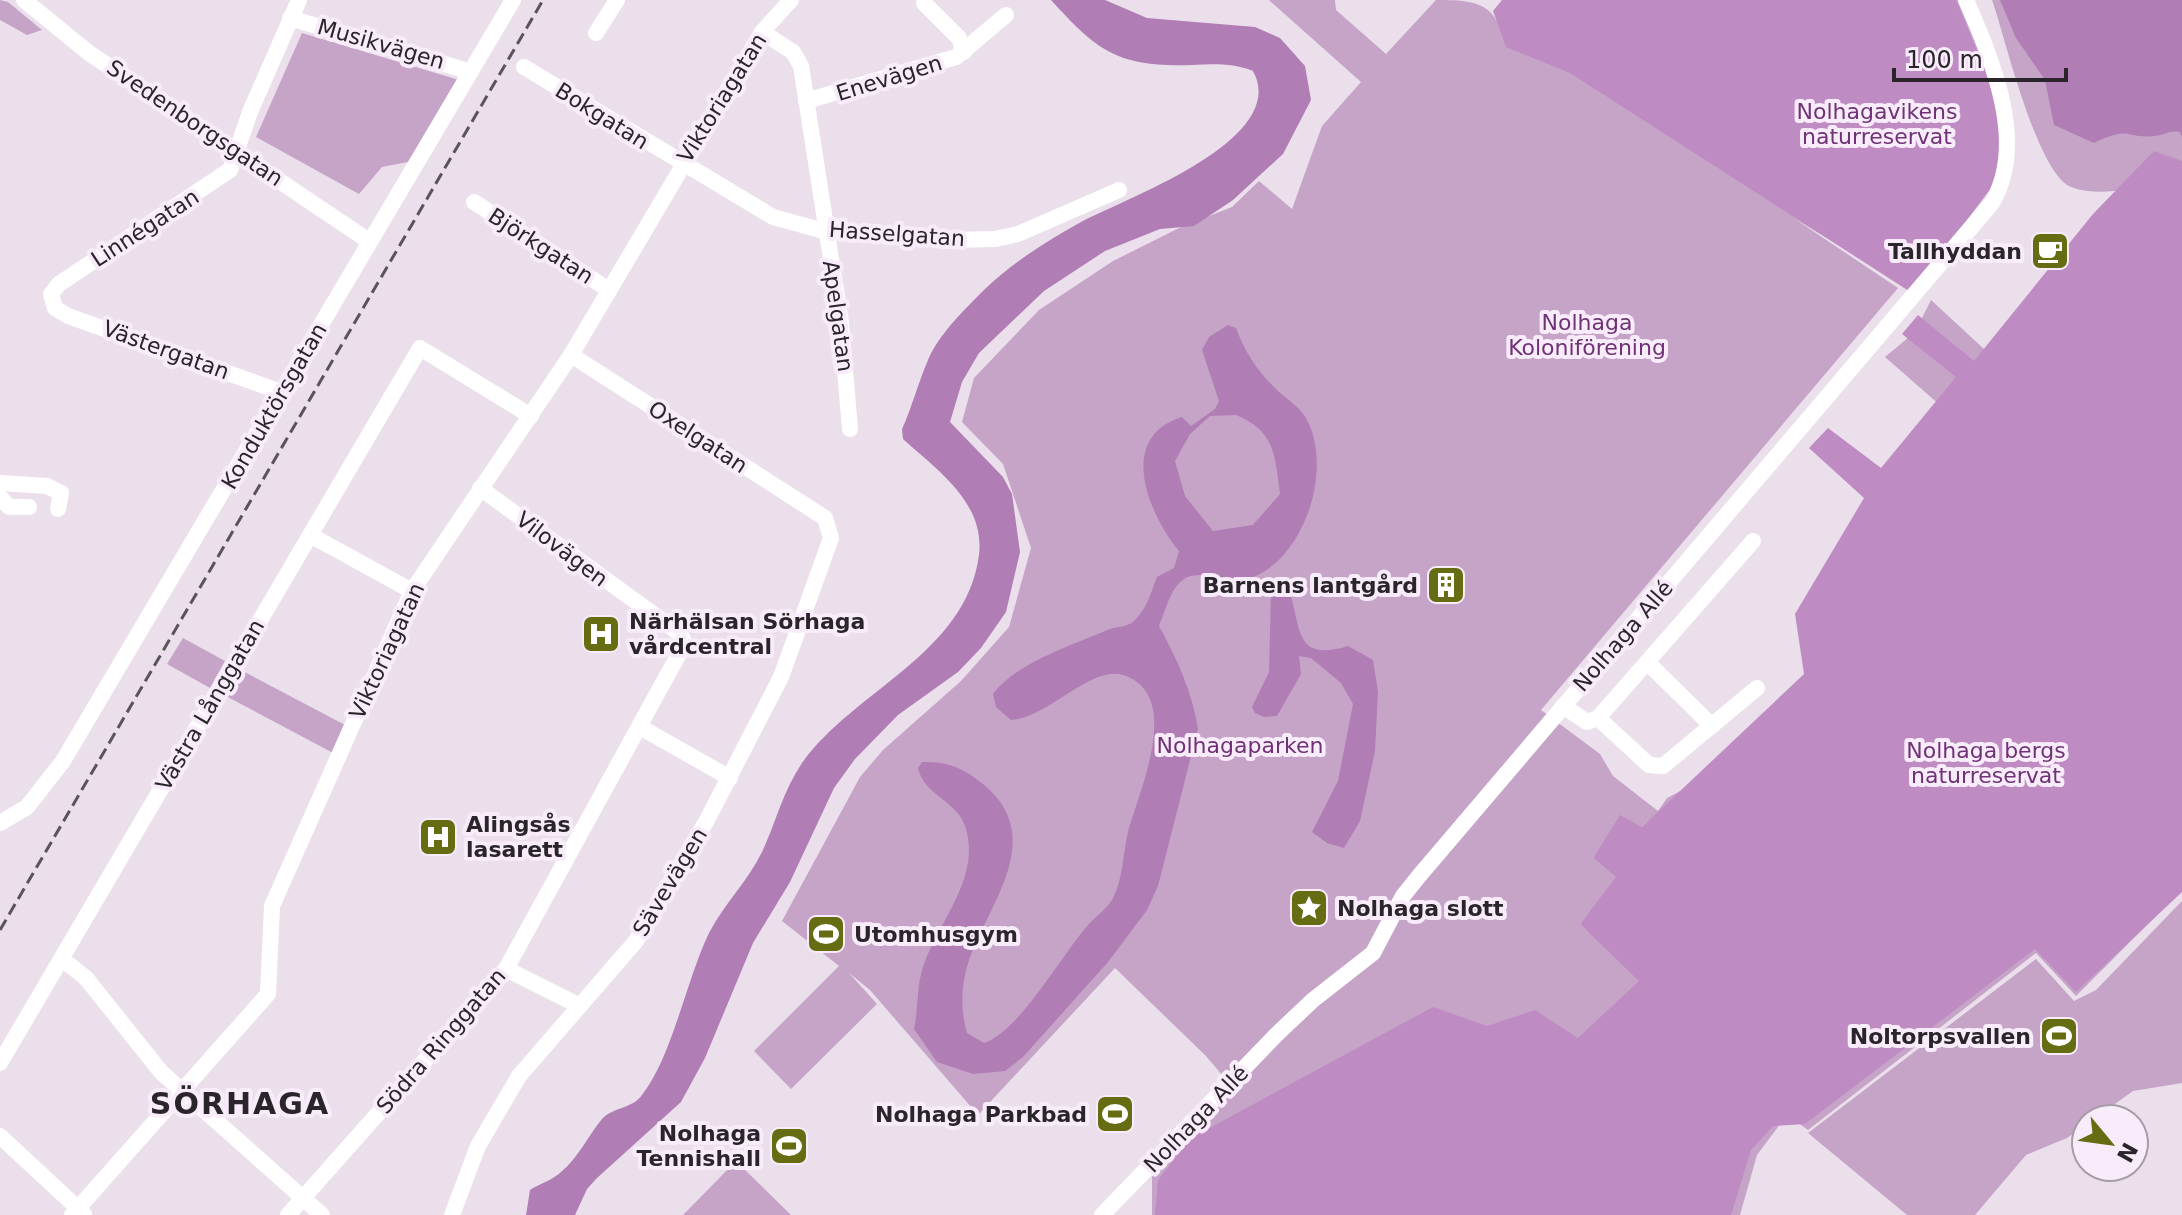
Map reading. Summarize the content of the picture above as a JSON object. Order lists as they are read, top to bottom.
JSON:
{
  "streets": {
    "street": [
      "Musikvägen",
      "Enevägen",
      "Viktoriagatan",
      "Bokgatan",
      "Svedenborgsgatan",
      "Linnégatan",
      "Hasselgatan",
      "Björkgatan",
      "Apelgatan",
      "Västergatan",
      "Konduktörsgatan",
      "Oxelgatan",
      "Vilovägen",
      "Nolhaga Allé",
      "Västra Långgatan",
      "Sävevägen",
      "Södra Ringgatan"
    ]
  },
  "crossings": [
    ["Musikvägen", "Linnégatan"],
    ["Musikvägen", "Konduktörsgatan"],
    ["Enevägen", "Apelgatan"],
    ["Viktoriagatan", "Bokgatan"],
    ["Viktoriagatan", "Hasselgatan"],
    ["Viktoriagatan", "Björkgatan"],
    ["Viktoriagatan", "Apelgatan"],
    ["Viktoriagatan", "Oxelgatan"],
    ["Viktoriagatan", "Vilovägen"],
    ["Viktoriagatan", "Västra Långgatan"],
    ["Bokgatan", "Hasselgatan"],
    ["Svedenborgsgatan", "Linnégatan"],
    ["Svedenborgsgatan", "Konduktörsgatan"],
    ["Linnégatan", "Västergatan"],
    ["Hasselgatan", "Apelgatan"],
    ["Västergatan", "Konduktörsgatan"],
    ["Oxelgatan", "Sävevägen"],
    ["Vilovägen", "Södra Ringgatan"]
  ],
  "districts": ["SÖRHAGA"],
  "parks": [
    "Nolhagavikens naturreservat",
    "Nolhaga Koloniförening",
    "Nolhagaparken",
    "Nolhaga bergs naturreservat"
  ],
  "places": {
    "cafe": ["Tallhyddan"],
    "building": ["Barnens lantgård"],
    "hospital": ["Närhälsan Sörhaga vårdcentral", "Alingsås lasarett"],
    "place": ["Nolhaga slott"],
    "sports": [
      "Utomhusgym",
      "Noltorpsvallen",
      "Nolhaga Parkbad",
      "Nolhaga Tennishall"
    ]
  },
  "scale_bar": "100 m",
  "north": "bottom right"
}
